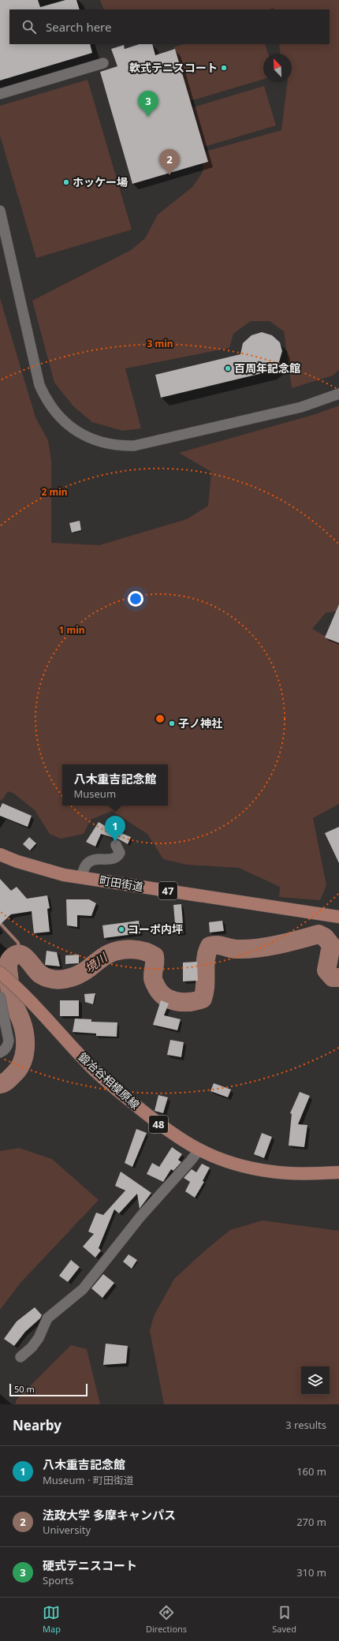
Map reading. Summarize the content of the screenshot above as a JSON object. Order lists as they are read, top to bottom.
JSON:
{
  "streets": {
    "main road": [
      "町田街道",
      "47",
      "鍛冶谷相模原線",
      "48"
    ]
  },
  "water": ["境川"],
  "places": [
    "軟式テニスコート",
    "ホッケー場",
    "百周年記念館",
    "子ノ神社",
    "コーポ内坪"
  ],
  "scale_bar": "50 m",
  "north": "top left",
  "page": {
    "search": "Search here",
    "pins": ["3", "2", "1"],
    "popup": ["八木重吉記念館", "Museum"],
    "scale": "50 m",
    "heading": ["Nearby", "3 results"],
    "list": [
      {
        "mark": "1",
        "name": "八木重吉記念館",
        "note": "Museum · 町田街道",
        "value": "160 m"
      },
      {
        "mark": "2",
        "name": "法政大学 多摩キャンパス",
        "note": "University",
        "value": "270 m"
      },
      {
        "mark": "3",
        "name": "硬式テニスコート",
        "note": "Sports",
        "value": "310 m"
      }
    ],
    "nav": ["Map", "Directions", "Saved"]
  },
  "rings": ["3 min", "2 min", "1 min"]
}
